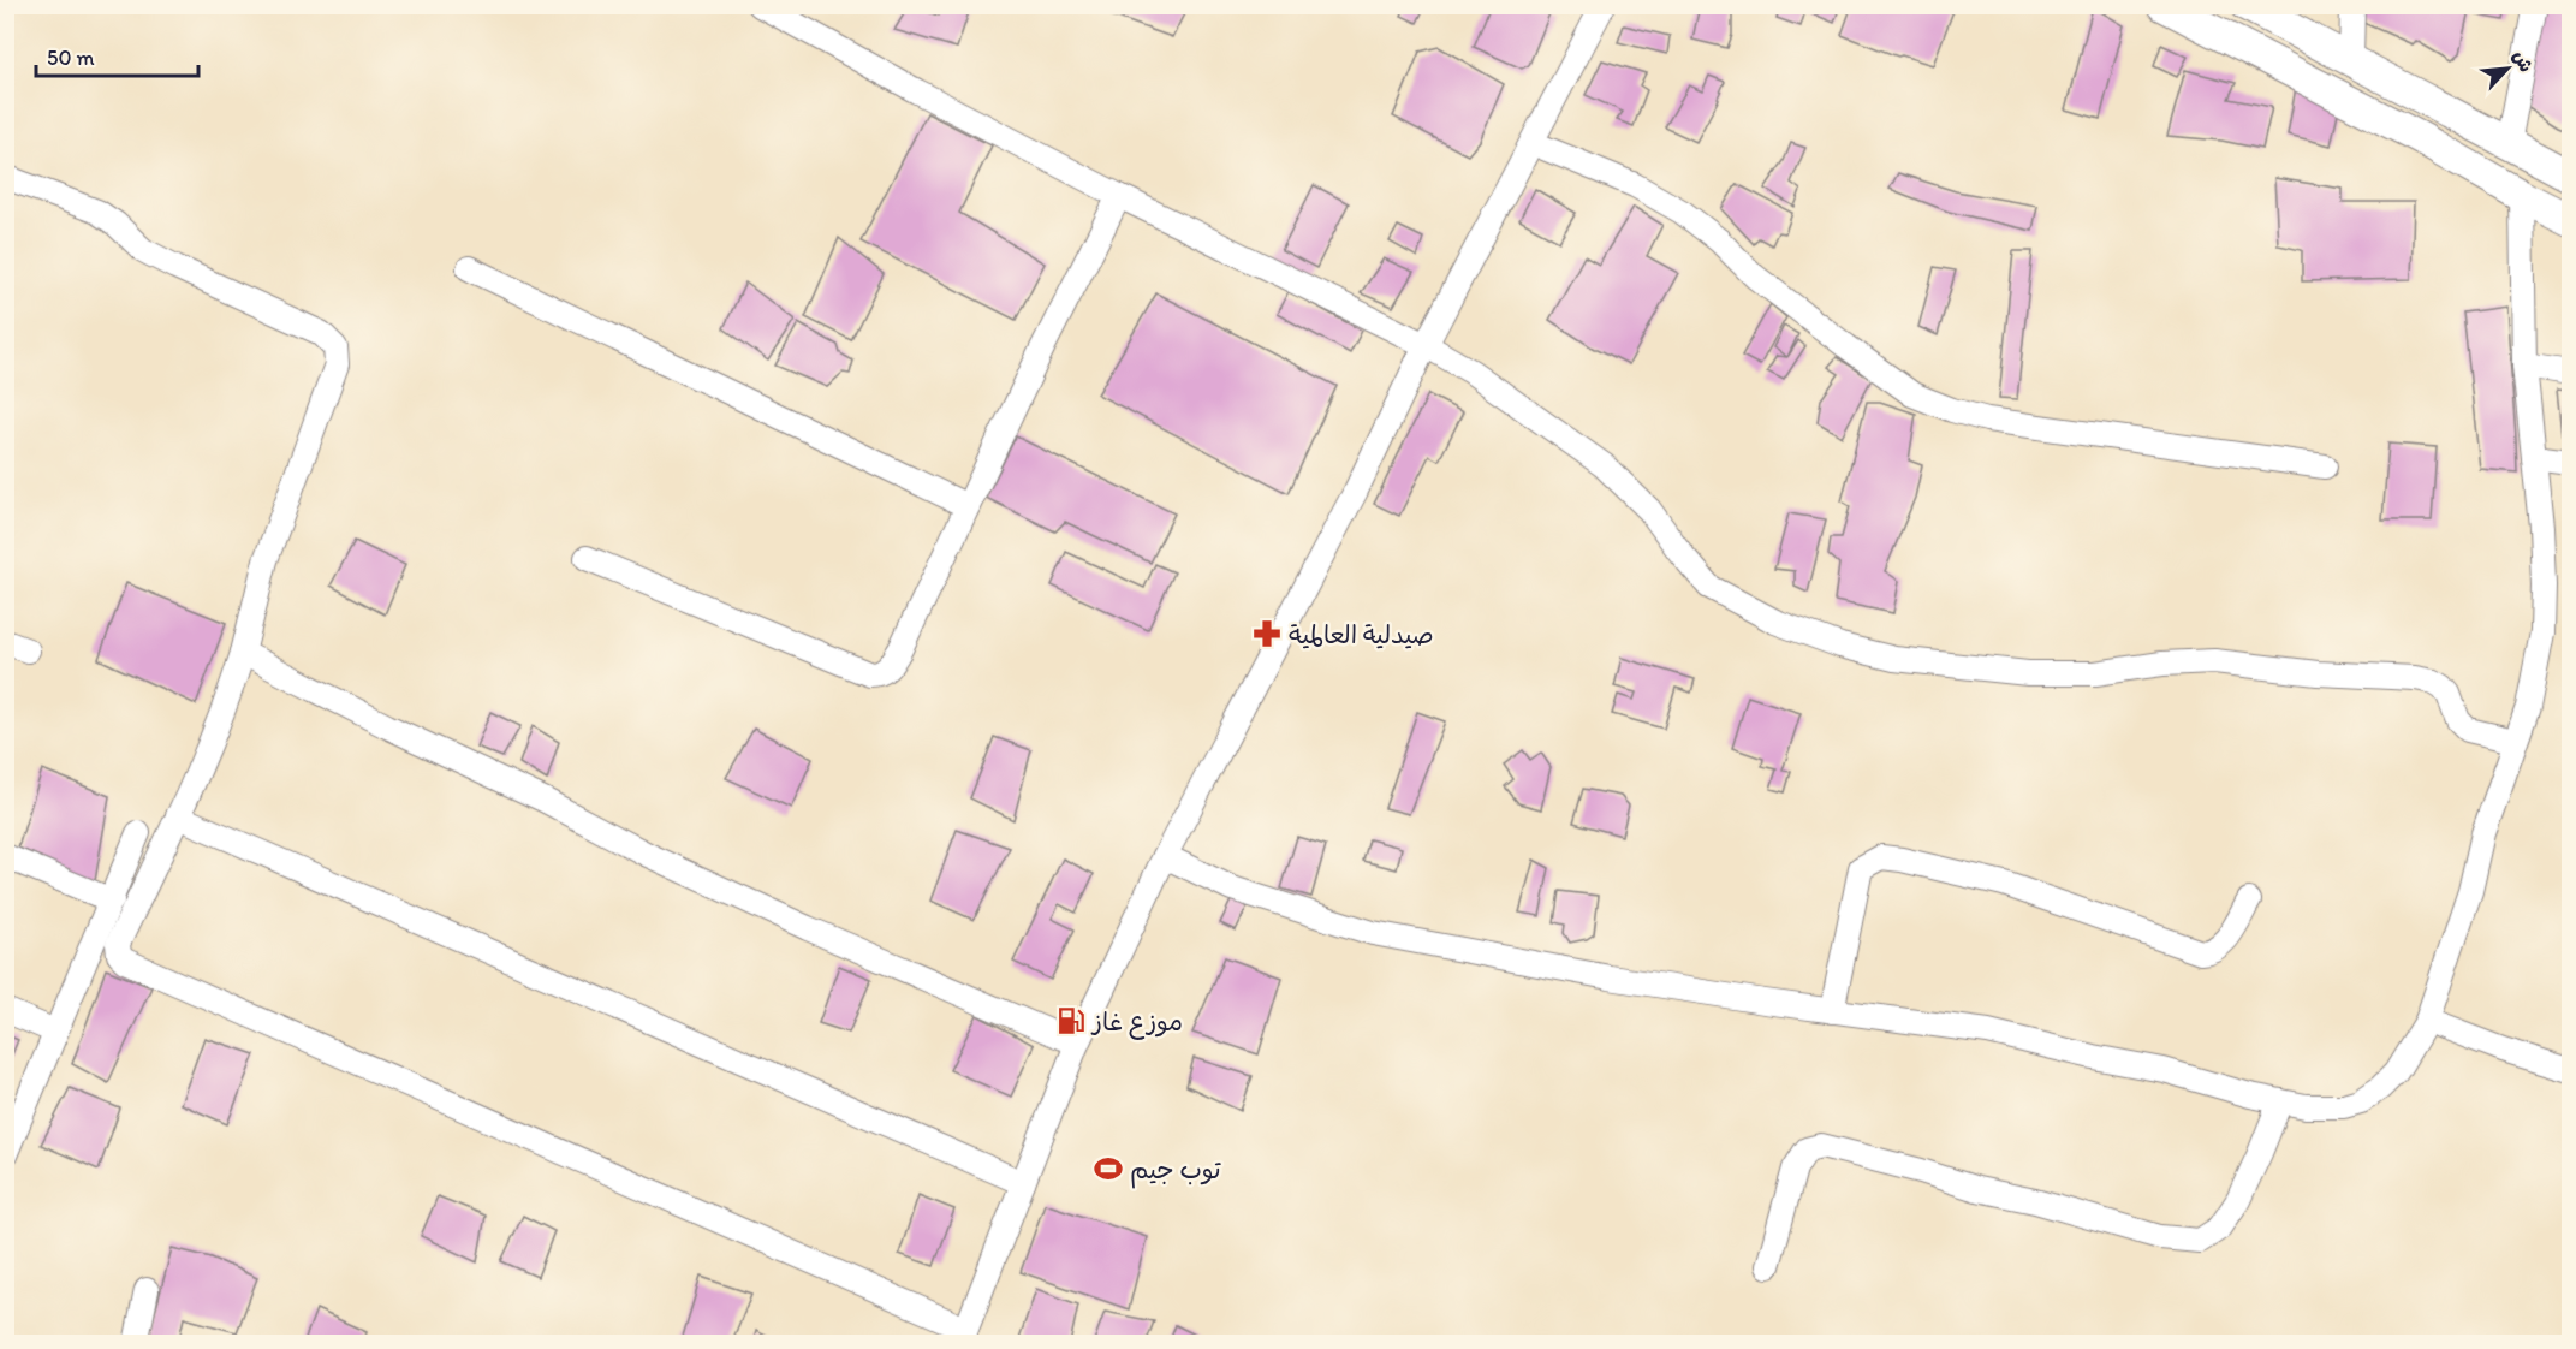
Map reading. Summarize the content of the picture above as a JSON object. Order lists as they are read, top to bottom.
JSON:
{
  "places": {
    "pharmacy": ["صيدلية العالمية"],
    "fuel station": ["موزع غاز"],
    "sports": ["توب جيم"]
  },
  "scale_bar": "50 m",
  "north": "top right"
}
